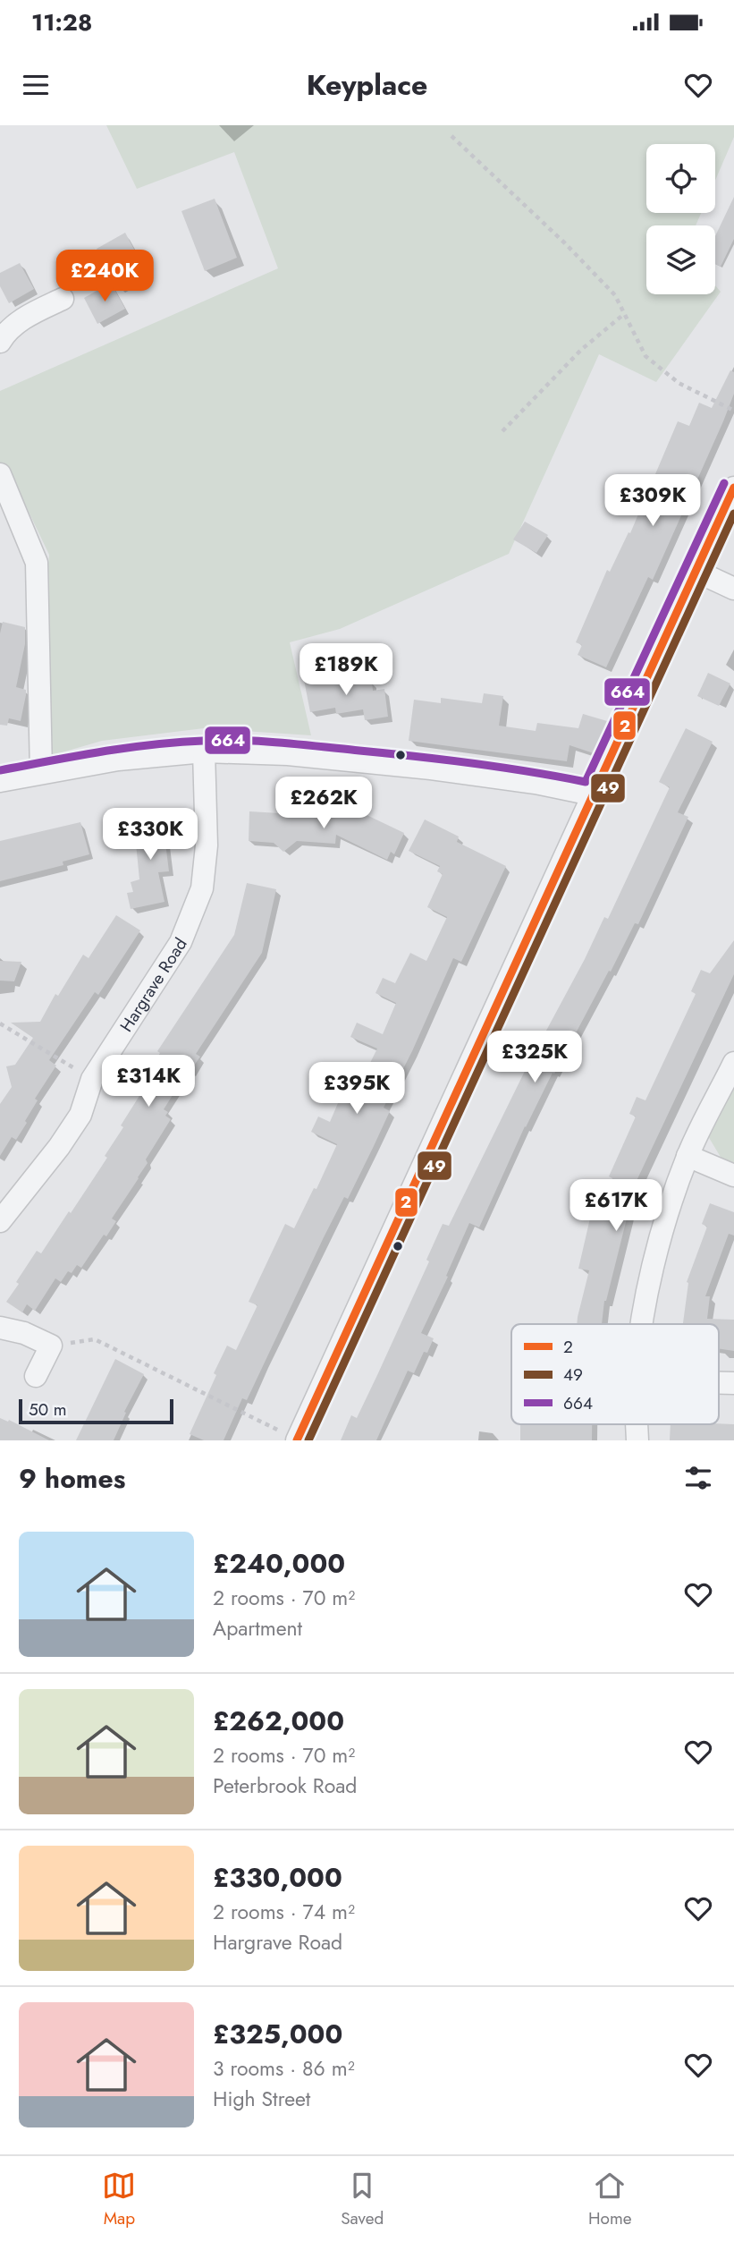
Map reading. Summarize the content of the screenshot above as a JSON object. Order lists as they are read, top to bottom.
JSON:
{
  "streets": {
    "street": ["Hargrave Road"]
  },
  "lines": ["transit line 664", "transit line 2", "transit line 49"],
  "legend": ["2", "49", "664"],
  "scale_bar": "50 m",
  "page": {
    "status": "11:28",
    "header": "Keyplace",
    "price": [
      "£240K",
      "£309K",
      "£189K",
      "£262K",
      "£330K",
      "£325K",
      "£314K",
      "£395K",
      "£617K"
    ],
    "scale": "50 m",
    "heading": "9 homes",
    "list": [
      {
        "name": "£240,000",
        "note": "2 rooms · 70 m² · Apartment"
      },
      {
        "name": "£262,000",
        "note": "2 rooms · 70 m² · Peterbrook Road"
      },
      {
        "name": "£330,000",
        "note": "2 rooms · 74 m² · Hargrave Road"
      },
      {
        "name": "£325,000",
        "note": "3 rooms · 86 m² · High Street"
      }
    ],
    "tabs": ["Map", "Saved", "Home"]
  }
}
